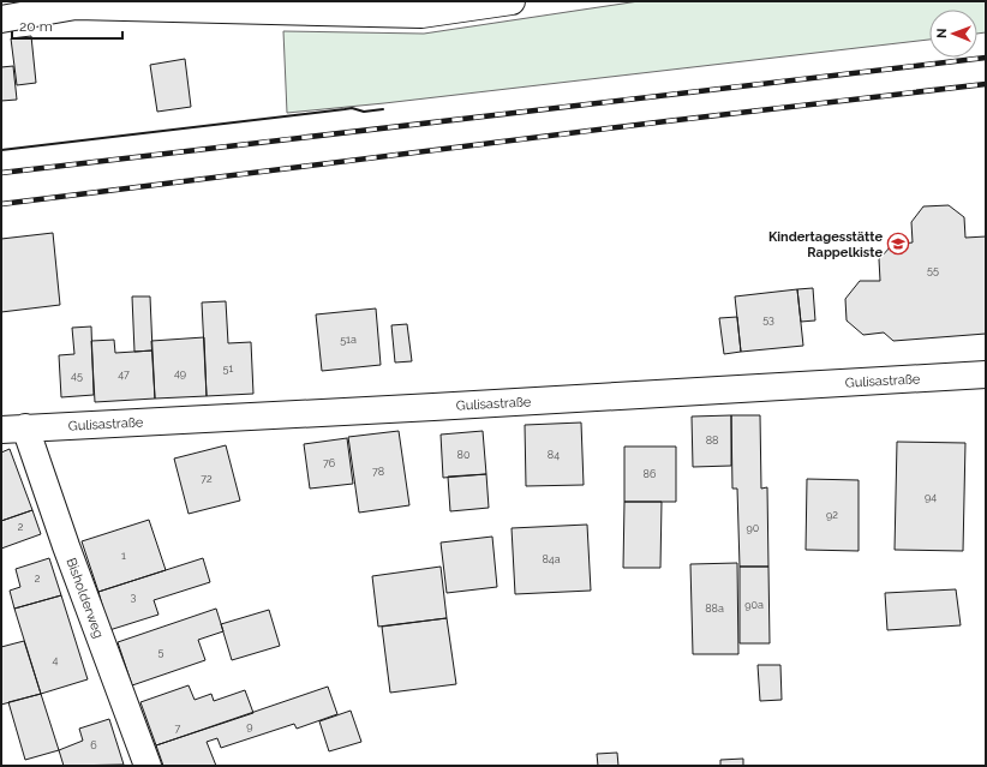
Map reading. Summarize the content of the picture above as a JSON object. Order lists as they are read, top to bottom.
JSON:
{
  "streets": {
    "street": ["Gulisastraße", "Bisholderweg"]
  },
  "crossings": [
    ["Gulisastraße", "Bisholderweg"]
  ],
  "places": {
    "school or university": ["Kindertagesstätte Rappelkiste"]
  },
  "house_numbers": [
    "55",
    "53",
    "51a",
    "51",
    "49",
    "47",
    "45",
    "88",
    "80",
    "84",
    "76",
    "78",
    "86",
    "72",
    "94",
    "92",
    "2",
    "90",
    "1",
    "84a",
    "2",
    "3",
    "90a",
    "88a",
    "5",
    "4",
    "9",
    "7",
    "6"
  ],
  "scale_bar": "20 m",
  "north": "left"
}
